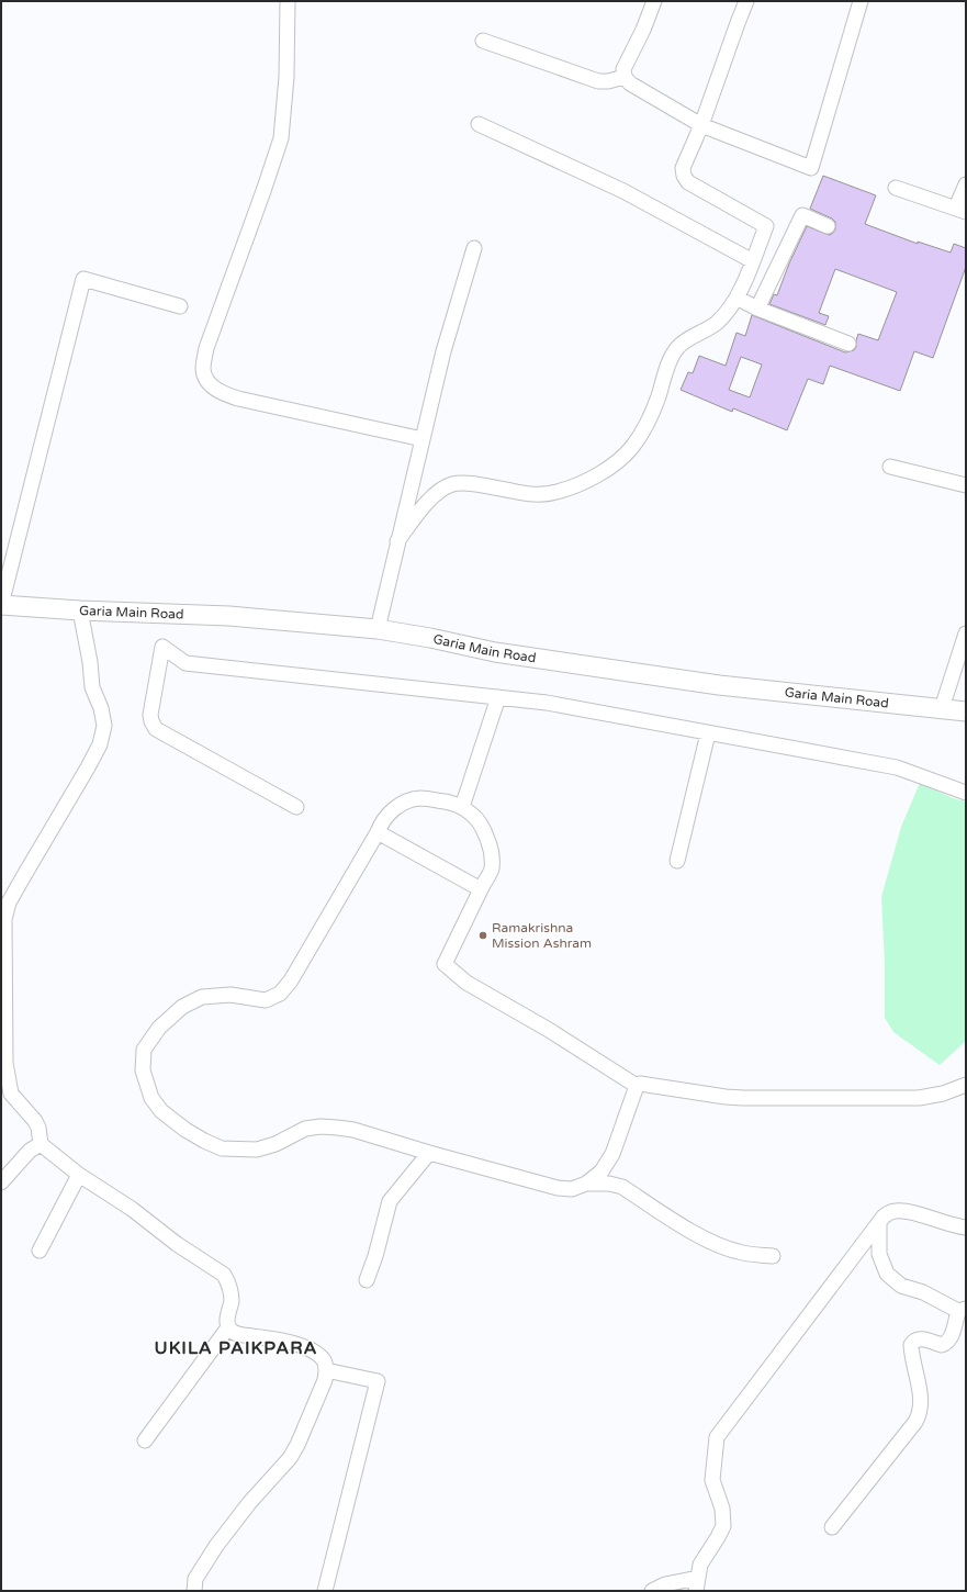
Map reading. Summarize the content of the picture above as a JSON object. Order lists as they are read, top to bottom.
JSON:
{
  "streets": {
    "main road": ["Garia Main Road"]
  },
  "districts": ["UKILA PAIKPARA"],
  "places": ["Ramakrishna Mission Ashram"]
}
